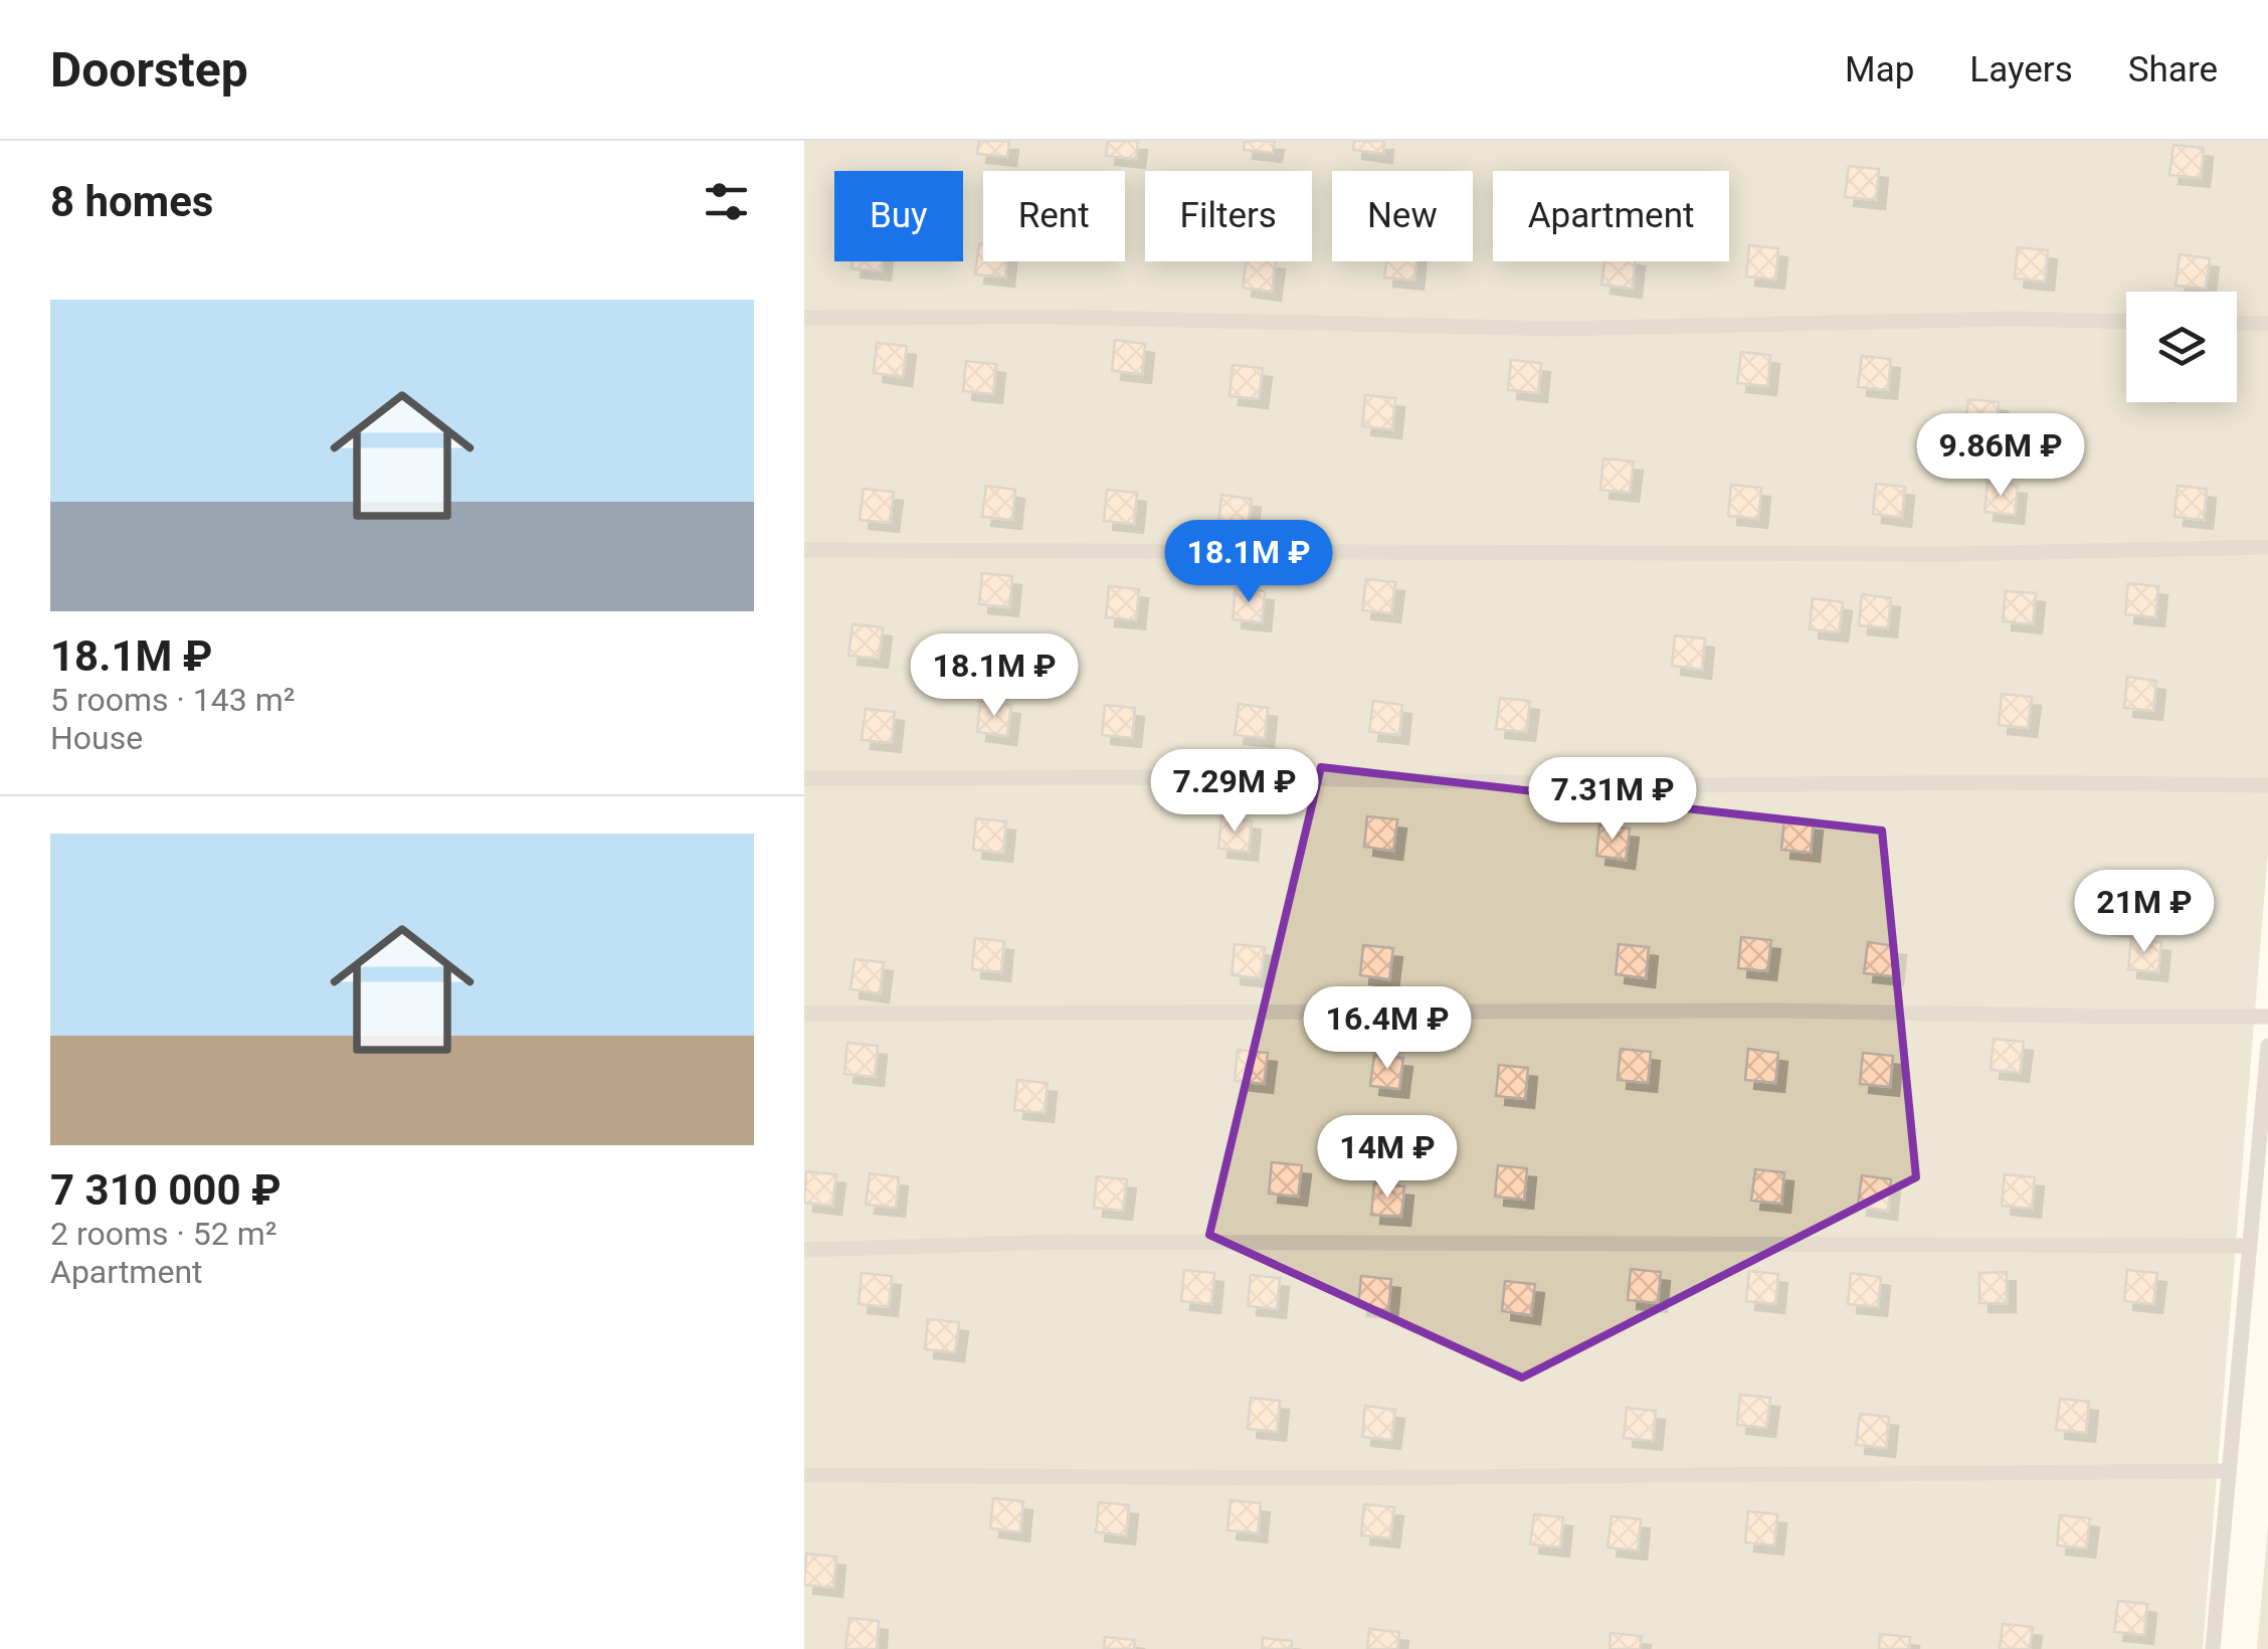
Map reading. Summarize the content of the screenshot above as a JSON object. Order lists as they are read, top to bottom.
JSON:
{
  "page": {
    "header": "Doorstep",
    "nav": ["Map", "Layers", "Share"],
    "heading": "8 homes",
    "chip": [
      "Buy",
      "Rent",
      "Filters",
      "New",
      "Apartment"
    ],
    "list": [
      {
        "name": "18.1M ₽",
        "note": "5 rooms · 143 m² · House"
      },
      {
        "name": "7 310 000 ₽",
        "note": "2 rooms · 52 m² · Apartment"
      }
    ],
    "price": [
      "9.86M ₽",
      "18.1M ₽",
      "18.1M ₽",
      "7.29M ₽",
      "7.31M ₽",
      "21M ₽",
      "16.4M ₽",
      "14M ₽"
    ]
  }
}
